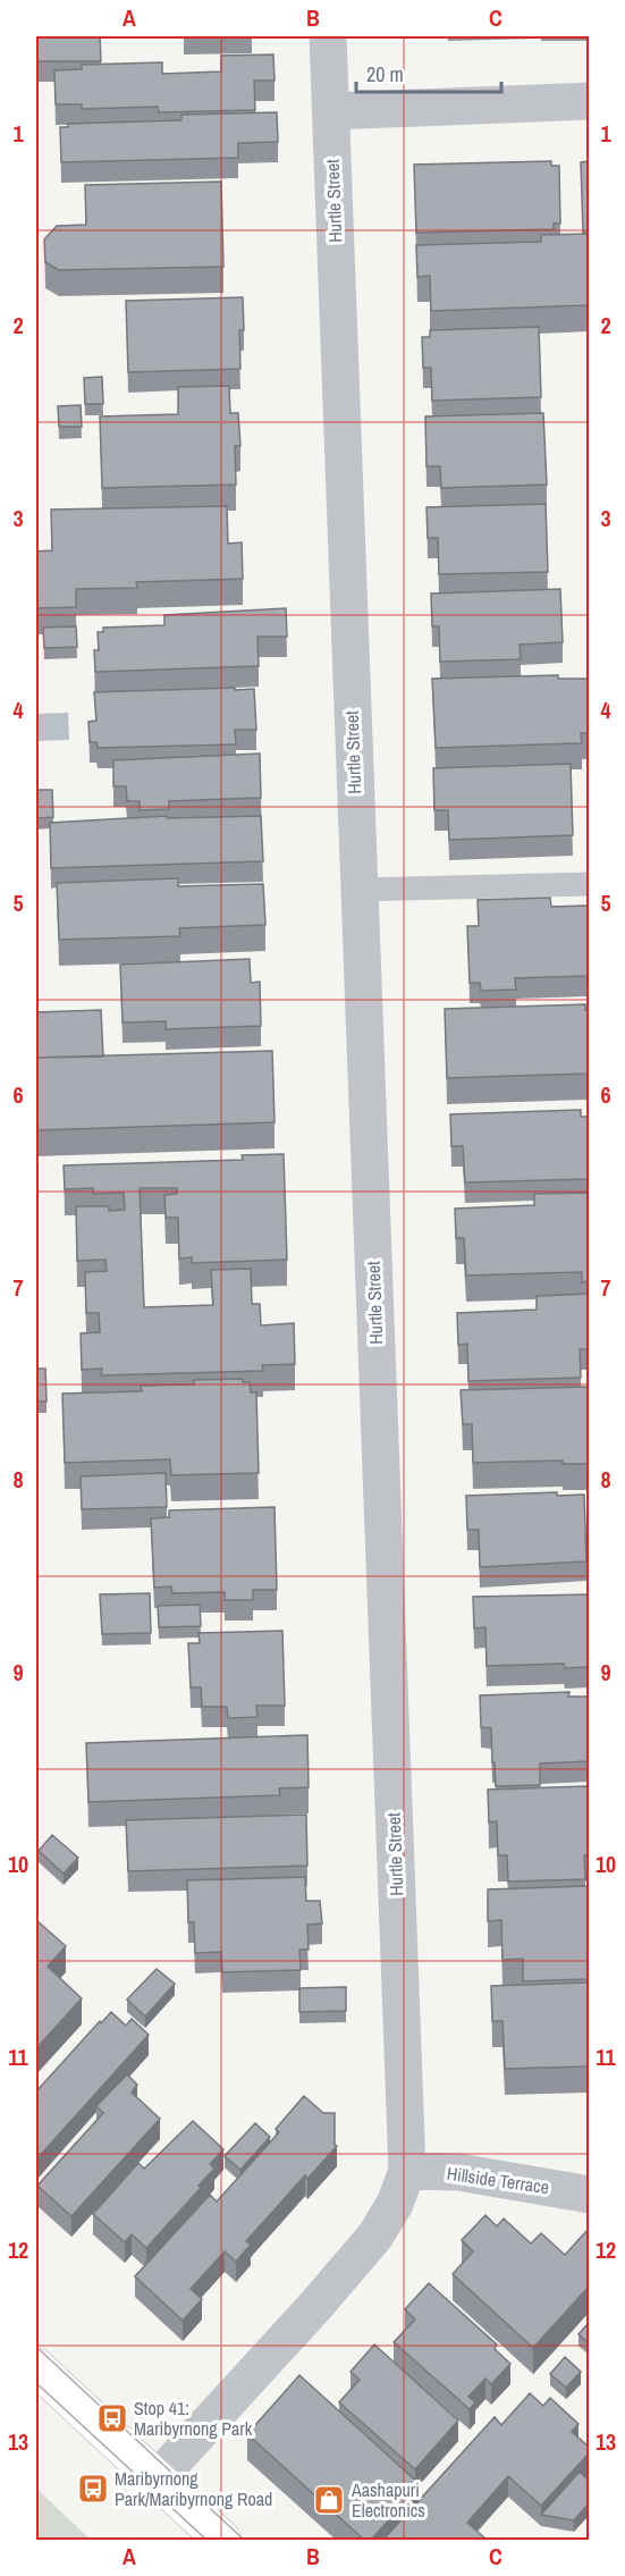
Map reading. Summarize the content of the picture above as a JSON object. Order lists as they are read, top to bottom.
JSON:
{
  "streets": {
    "street": ["Hurtle Street", "Hillside Terrace"]
  },
  "crossings": [
    ["Hurtle Street", "Hillside Terrace"]
  ],
  "places": {
    "bus stop": ["Stop 41: Maribyrnong Park", "Maribyrnong Park/Maribyrnong Road"],
    "shop": ["Aashapuri Electronics"]
  },
  "scale_bar": "20 m",
  "grid": {
    "columns": ["A", "B", "C"],
    "rows": [
      "1",
      "2",
      "3",
      "4",
      "5",
      "6",
      "7",
      "8",
      "9",
      "10",
      "11",
      "12",
      "13"
    ]
  }
}
